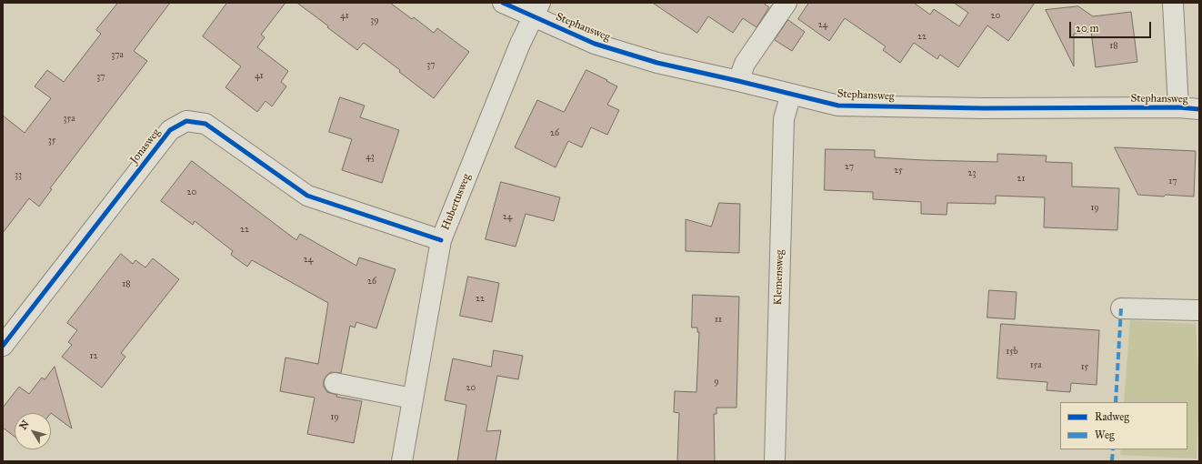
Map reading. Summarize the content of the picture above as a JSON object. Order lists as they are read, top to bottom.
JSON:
{
  "streets": {
    "street": [
      "Stephansweg",
      "Jonasweg",
      "Hubertusweg",
      "Klemensweg"
    ]
  },
  "crossings": [
    ["Stephansweg", "Hubertusweg"],
    ["Stephansweg", "Klemensweg"],
    ["Jonasweg", "Hubertusweg"]
  ],
  "house_numbers": [
    "41",
    "20",
    "39",
    "24",
    "22",
    "18",
    "37a",
    "37",
    "41",
    "37",
    "35a",
    "26",
    "35",
    "43",
    "27",
    "25",
    "23",
    "33",
    "21",
    "17",
    "20",
    "19",
    "24",
    "22",
    "24",
    "26",
    "18",
    "22",
    "11",
    "15b",
    "12",
    "15a",
    "15",
    "9",
    "20",
    "19"
  ],
  "legend": ["Radweg", "Weg"],
  "scale_bar": "20 m",
  "north": "top left"
}
